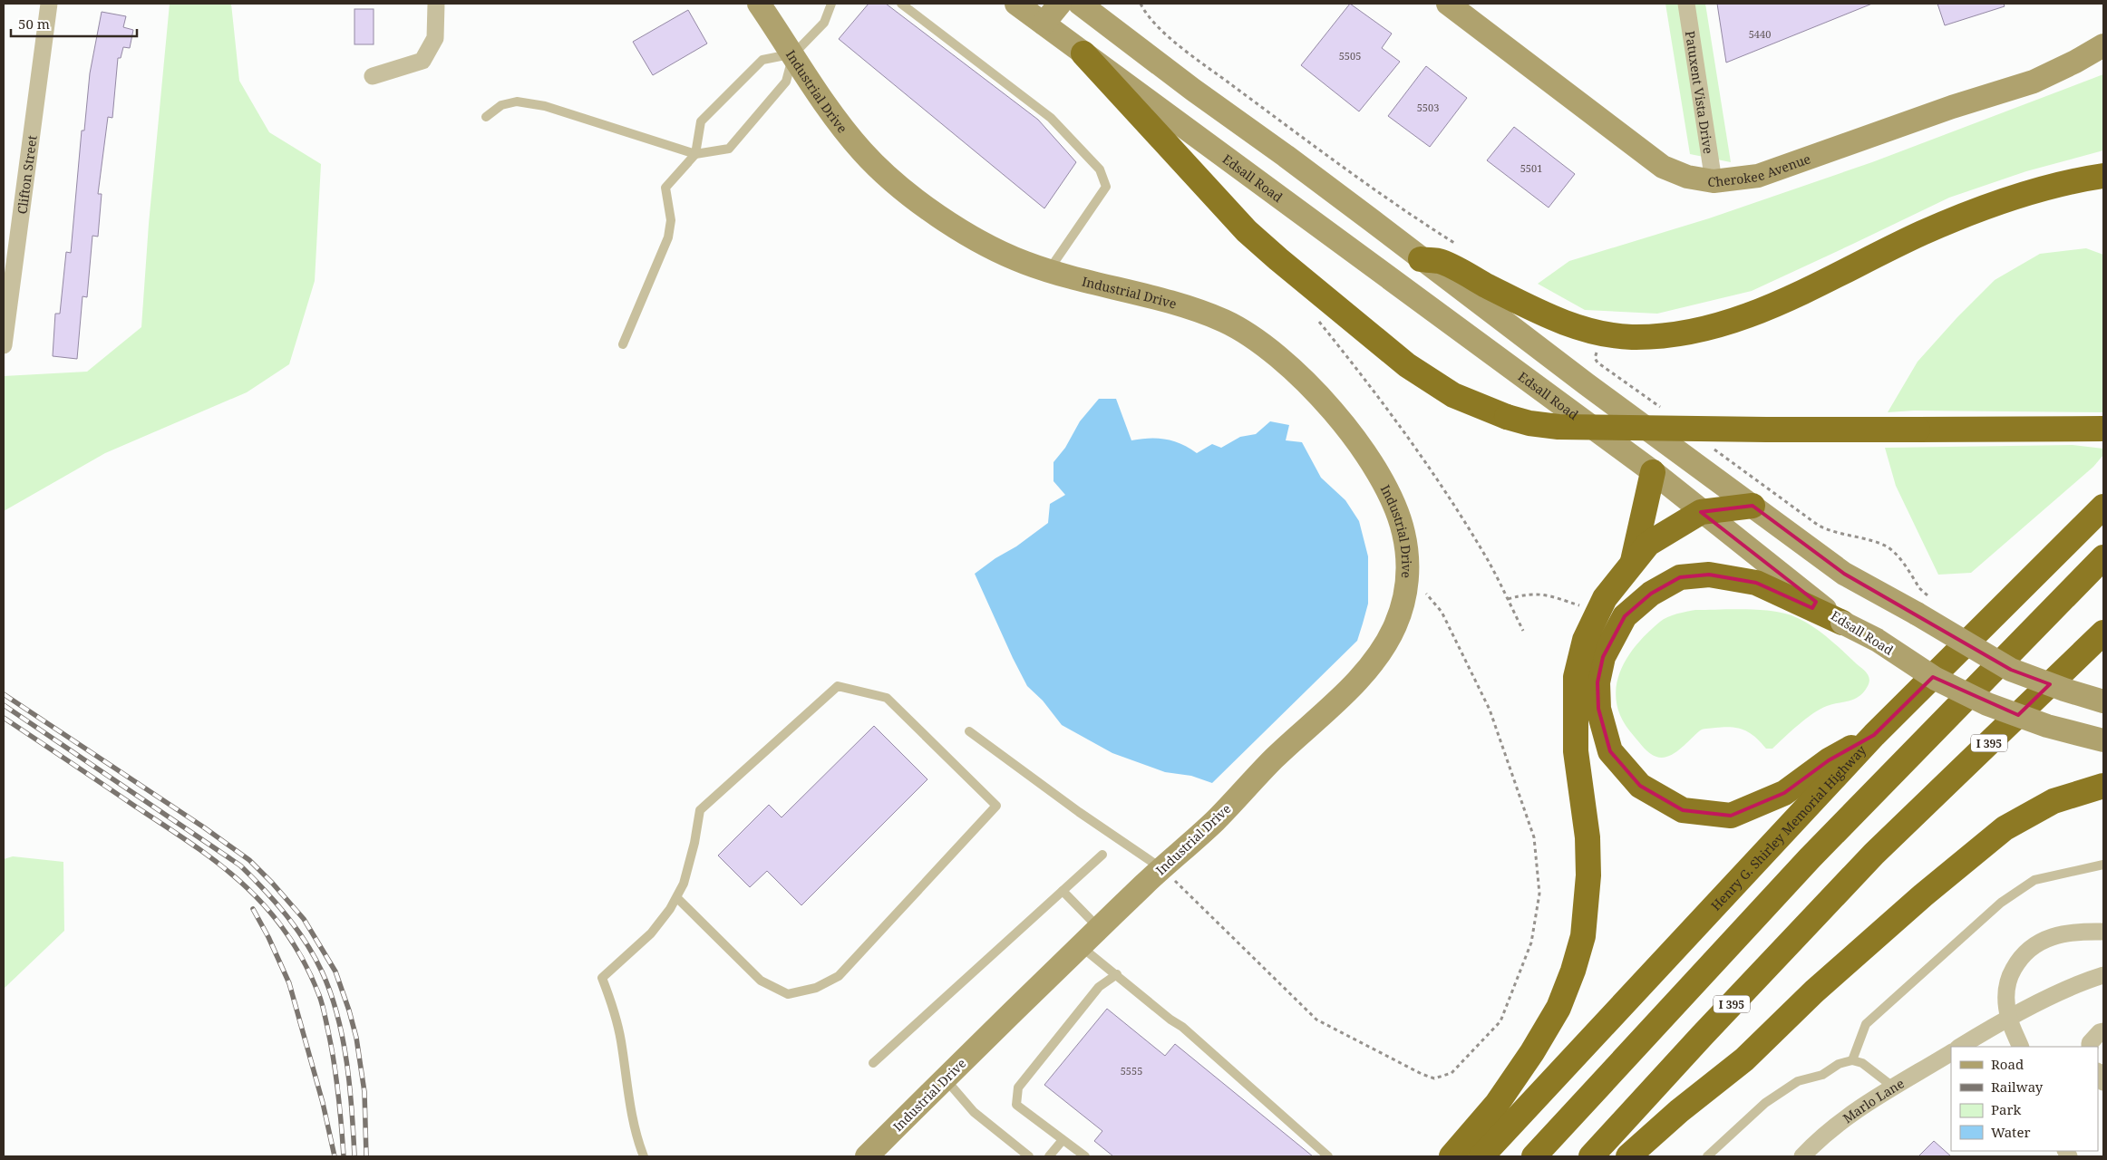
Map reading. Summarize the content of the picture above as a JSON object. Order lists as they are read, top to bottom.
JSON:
{
  "streets": {
    "highway": ["I 395", "Henry G. Shirley Memorial Highway"],
    "main road": ["Industrial Drive", "Cherokee Avenue", "Edsall Road"],
    "street": ["Patuxent Vista Drive", "Clifton Street", "Marlo Lane"]
  },
  "crossings": [
    ["Patuxent Vista Drive", "Cherokee Avenue"]
  ],
  "house_numbers": [
    "5440",
    "5505",
    "5503",
    "5501",
    "5555"
  ],
  "legend": [
    "Road",
    "Railway",
    "Park",
    "Water"
  ],
  "scale_bar": "50 m"
}
